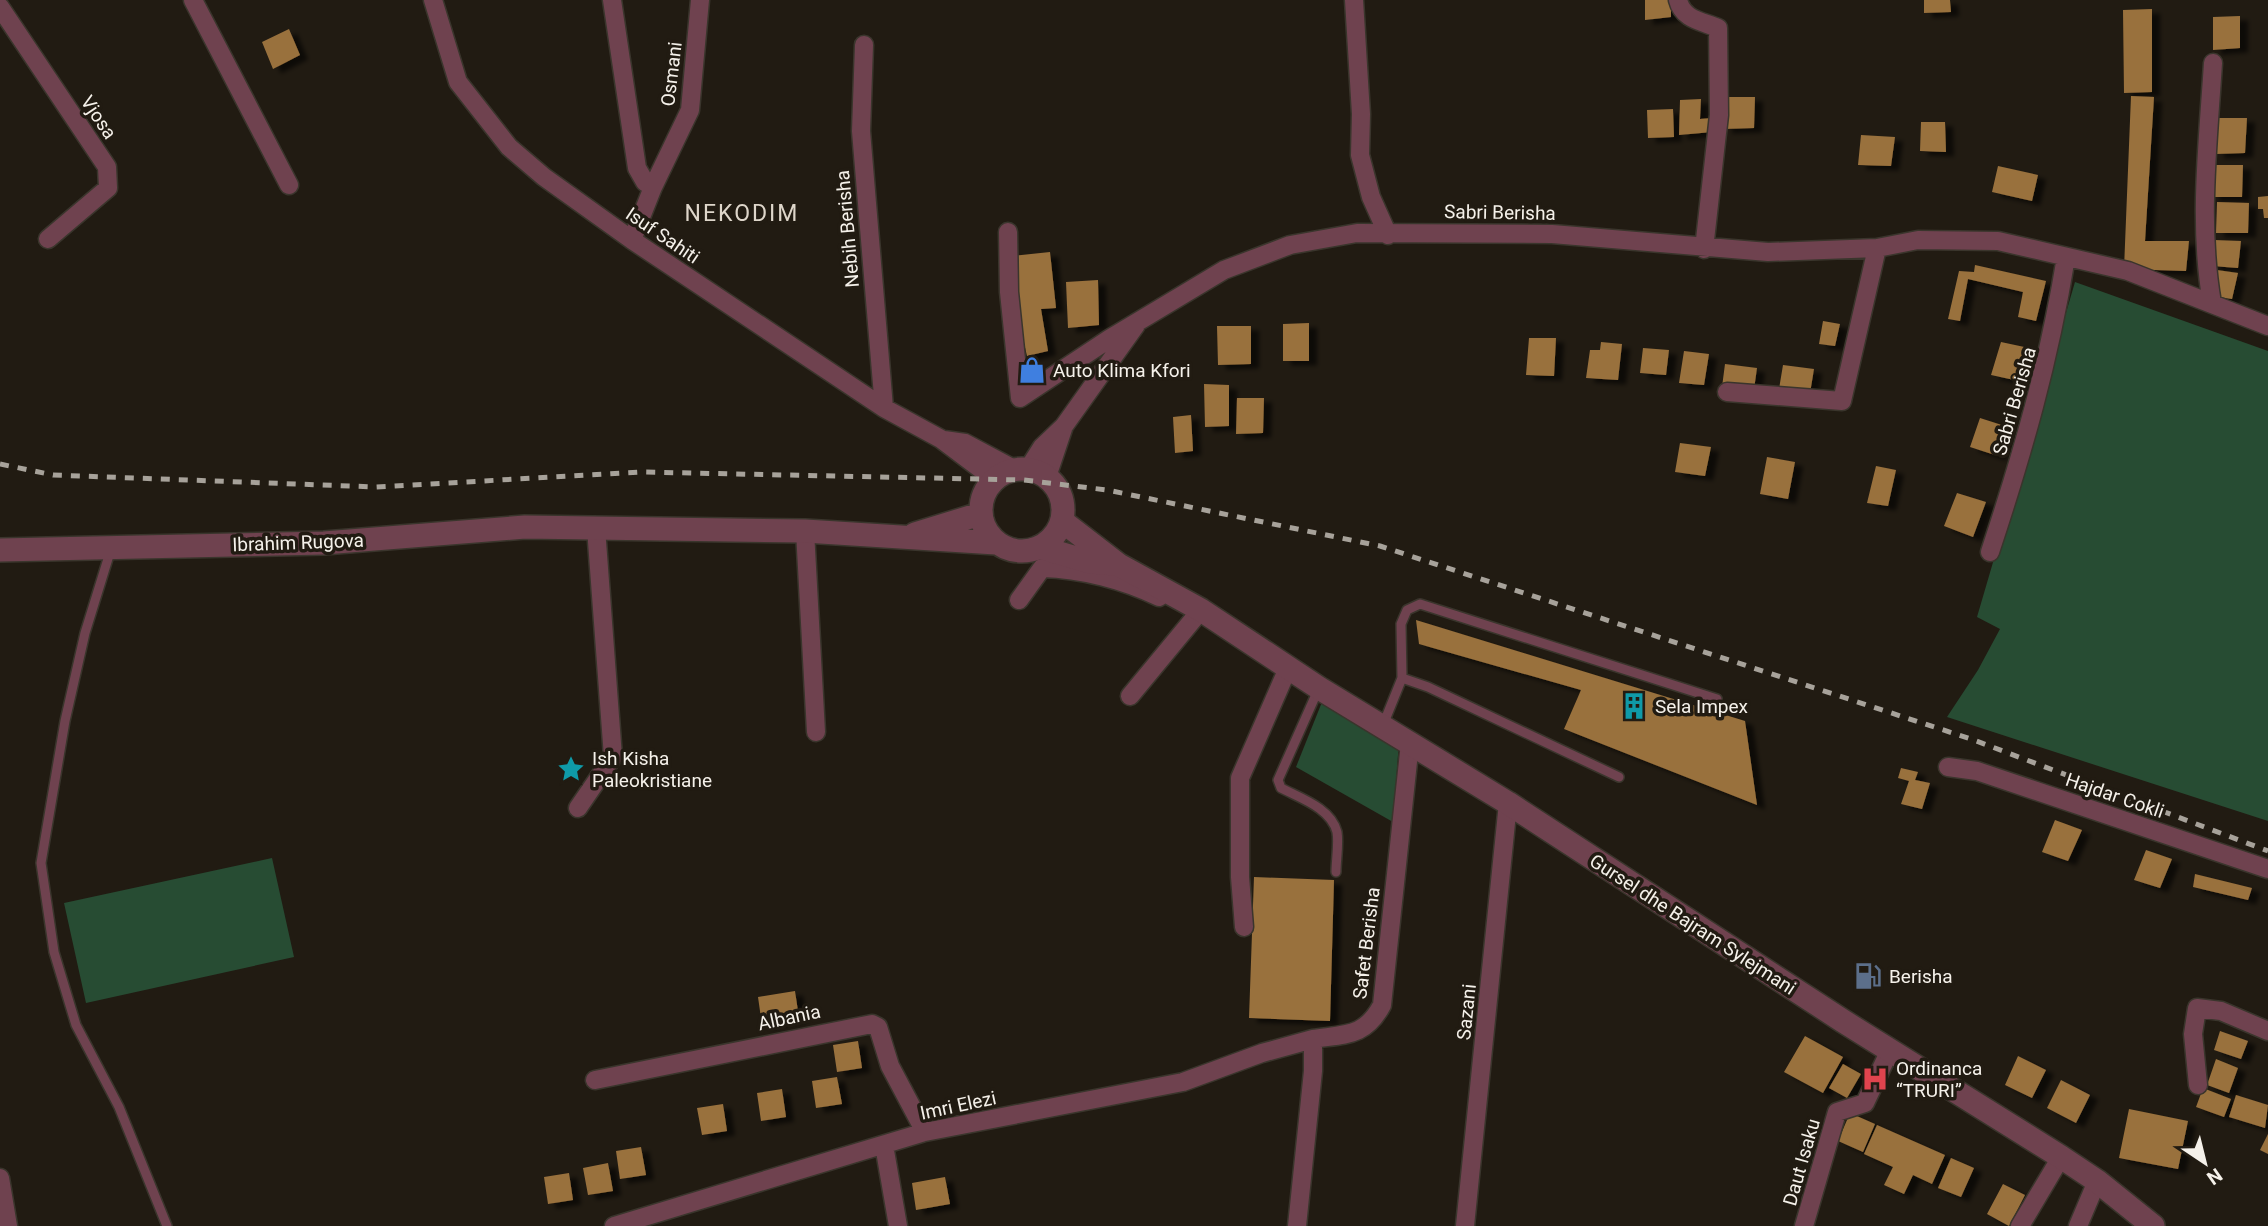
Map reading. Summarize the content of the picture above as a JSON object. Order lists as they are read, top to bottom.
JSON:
{
  "streets": {
    "street": [
      "Osmani",
      "Vjosa",
      "Sabri Berisha",
      "Nebih Berisha",
      "Isuf Sahiti",
      "Ibrahim Rugova",
      "Hajdar Cokli",
      "Gursel dhe Bajram Sylejmani",
      "Safet Berisha",
      "Sazani",
      "Albania",
      "Imri Elezi",
      "Daut Isaku"
    ]
  },
  "crossings": [
    ["Osmani", "Isuf Sahiti"],
    ["Sabri Berisha", "Isuf Sahiti"],
    ["Sabri Berisha", "Ibrahim Rugova"],
    ["Sabri Berisha", "Gursel dhe Bajram Sylejmani"],
    ["Nebih Berisha", "Isuf Sahiti"],
    ["Isuf Sahiti", "Ibrahim Rugova"],
    ["Isuf Sahiti", "Gursel dhe Bajram Sylejmani"],
    ["Ibrahim Rugova", "Gursel dhe Bajram Sylejmani"],
    ["Gursel dhe Bajram Sylejmani", "Safet Berisha"],
    ["Gursel dhe Bajram Sylejmani", "Sazani"],
    ["Gursel dhe Bajram Sylejmani", "Daut Isaku"],
    ["Safet Berisha", "Imri Elezi"],
    ["Albania", "Imri Elezi"]
  ],
  "districts": ["NEKODIM"],
  "places": {
    "shop": ["Auto Klima Kfori"],
    "building": ["Sela Impex"],
    "place": ["Ish Kisha Paleokristiane"],
    "fuel station": ["Berisha"],
    "hospital": ["Ordinanca “TRURI”"]
  },
  "north": "bottom right"
}
